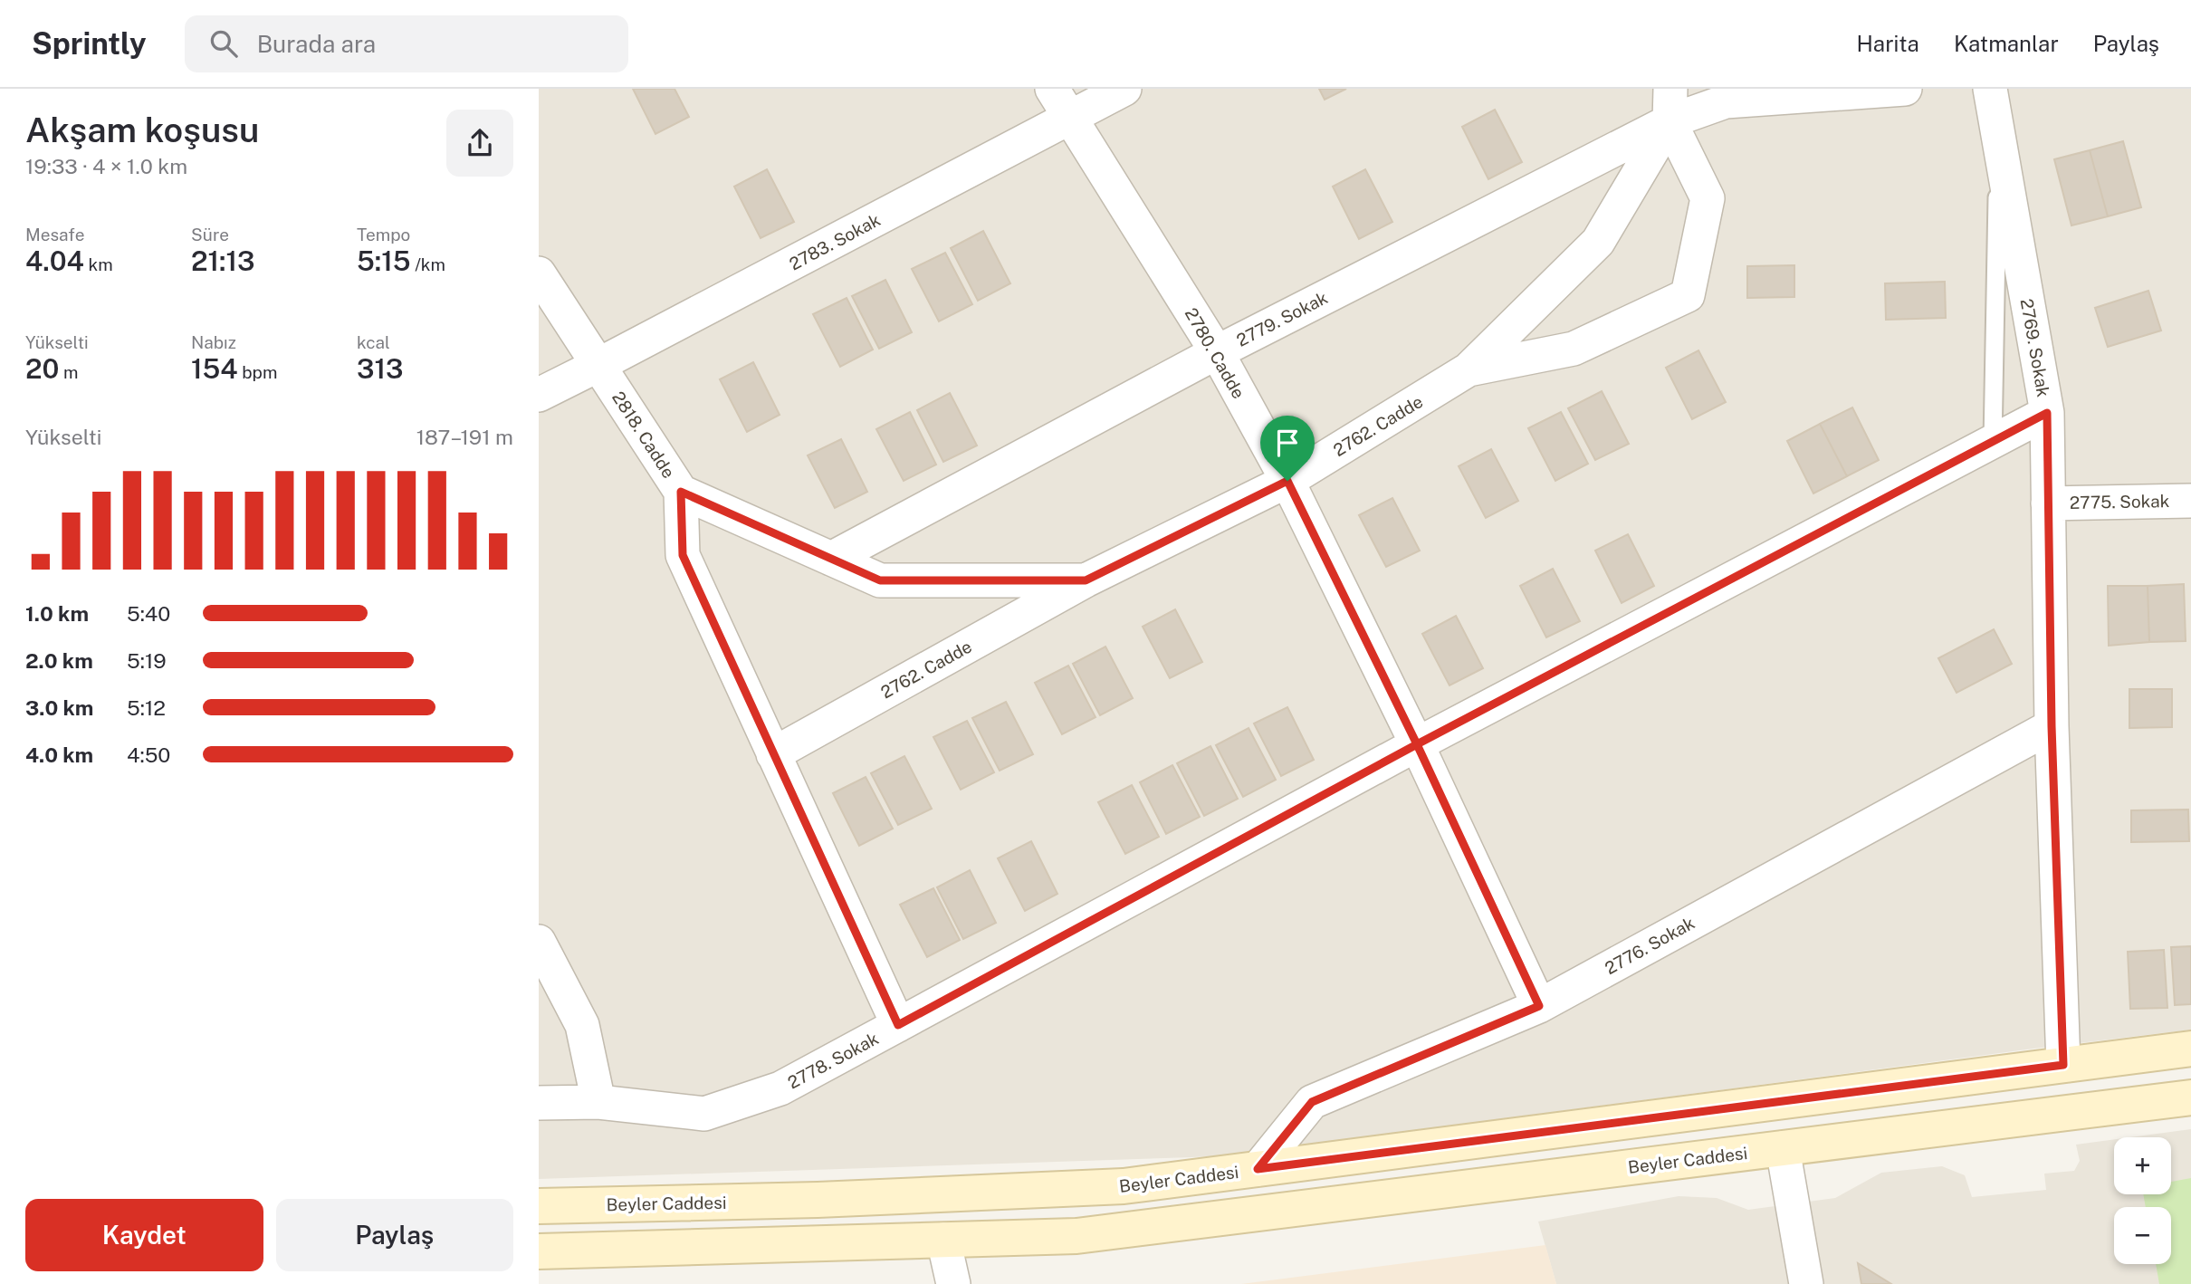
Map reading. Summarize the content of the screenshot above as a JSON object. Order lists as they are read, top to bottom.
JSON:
{
  "streets": {
    "main road": ["Beyler Caddesi"],
    "street": [
      "2783. Sokak",
      "2779. Sokak",
      "2769. Sokak",
      "2780. Cadde",
      "2762. Cadde",
      "2818. Cadde",
      "2775. Sokak",
      "2776. Sokak",
      "2778. Sokak"
    ]
  },
  "crossings": [
    ["2783. Sokak", "2780. Cadde"],
    ["2783. Sokak", "2818. Cadde"],
    ["2779. Sokak", "2780. Cadde"],
    ["2779. Sokak", "2762. Cadde"],
    ["2769. Sokak", "2775. Sokak"],
    ["2769. Sokak", "2776. Sokak"],
    ["2769. Sokak", "2778. Sokak"],
    ["2769. Sokak", "Beyler Caddesi"],
    ["2780. Cadde", "2762. Cadde"],
    ["2780. Cadde", "2776. Sokak"],
    ["2780. Cadde", "2778. Sokak"],
    ["2762. Cadde", "2818. Cadde"],
    ["2818. Cadde", "2778. Sokak"],
    ["2776. Sokak", "Beyler Caddesi"]
  ],
  "page": {
    "header": "Sprintly",
    "search": "Burada ara",
    "nav": ["Harita", "Katmanlar", "Paylaş"],
    "heading": ["Akşam koşusu", "19:33 · 4 × 1.0 km"],
    "stats": [
      ["Mesafe", "4.04 km"],
      ["Süre", "21:13"],
      ["Tempo", "5:15 /km"],
      ["Yükselti", "20 m"],
      ["Nabız", "154 bpm"],
      ["kcal", "313"]
    ],
    "chart": ["Yükselti", "187–191 m"],
    "list": [
      {
        "name": "1.0 km",
        "note": "5:40"
      },
      {
        "name": "2.0 km",
        "note": "5:19"
      },
      {
        "name": "3.0 km",
        "note": "5:12"
      },
      {
        "name": "4.0 km",
        "note": "4:50"
      }
    ],
    "map_buttons": ["+", "−"],
    "buttons": ["Kaydet", "Paylaş"]
  }
}
